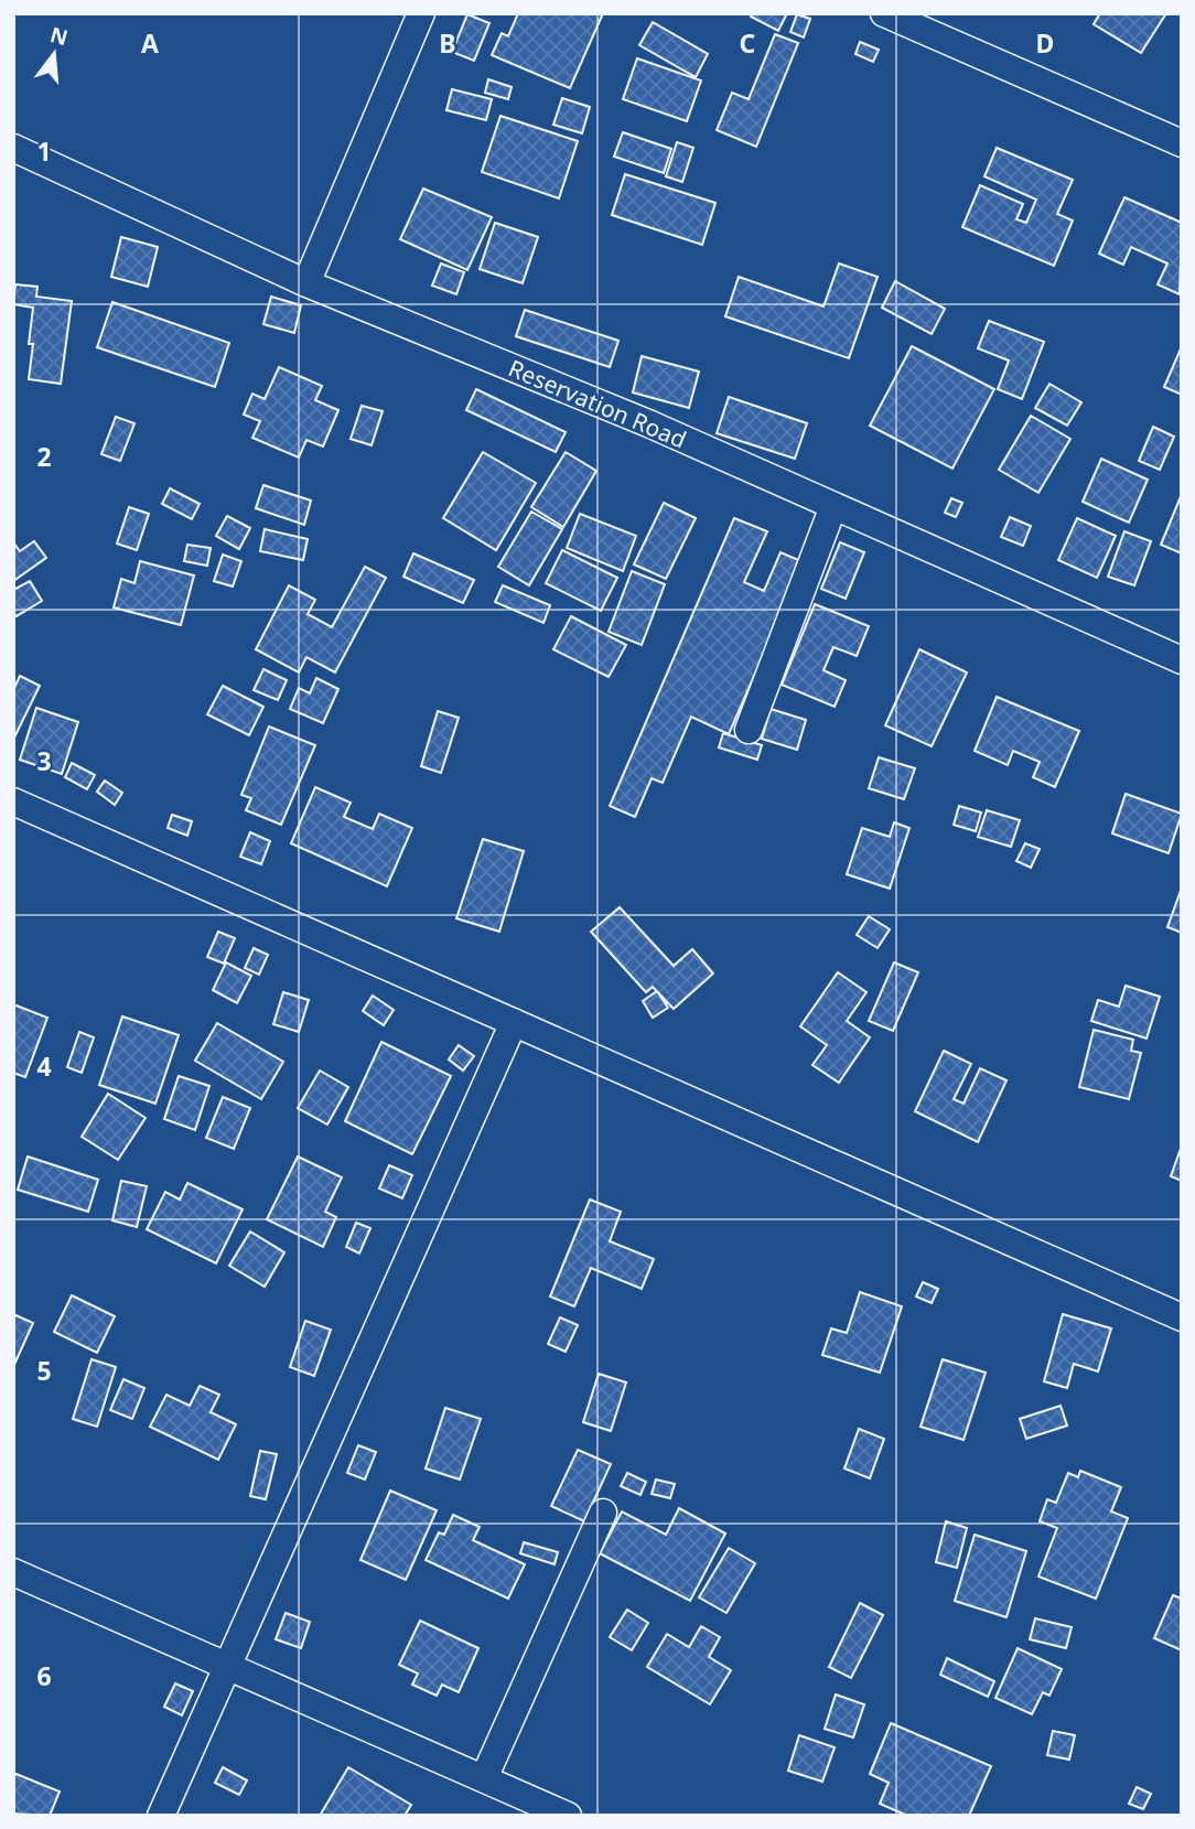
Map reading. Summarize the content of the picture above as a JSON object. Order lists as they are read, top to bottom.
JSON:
{
  "streets": {
    "street": ["Reservation Road"]
  },
  "north": "top",
  "grid": {
    "columns": [
      "A",
      "B",
      "C",
      "D"
    ],
    "rows": [
      "1",
      "2",
      "3",
      "4",
      "5",
      "6"
    ]
  }
}
